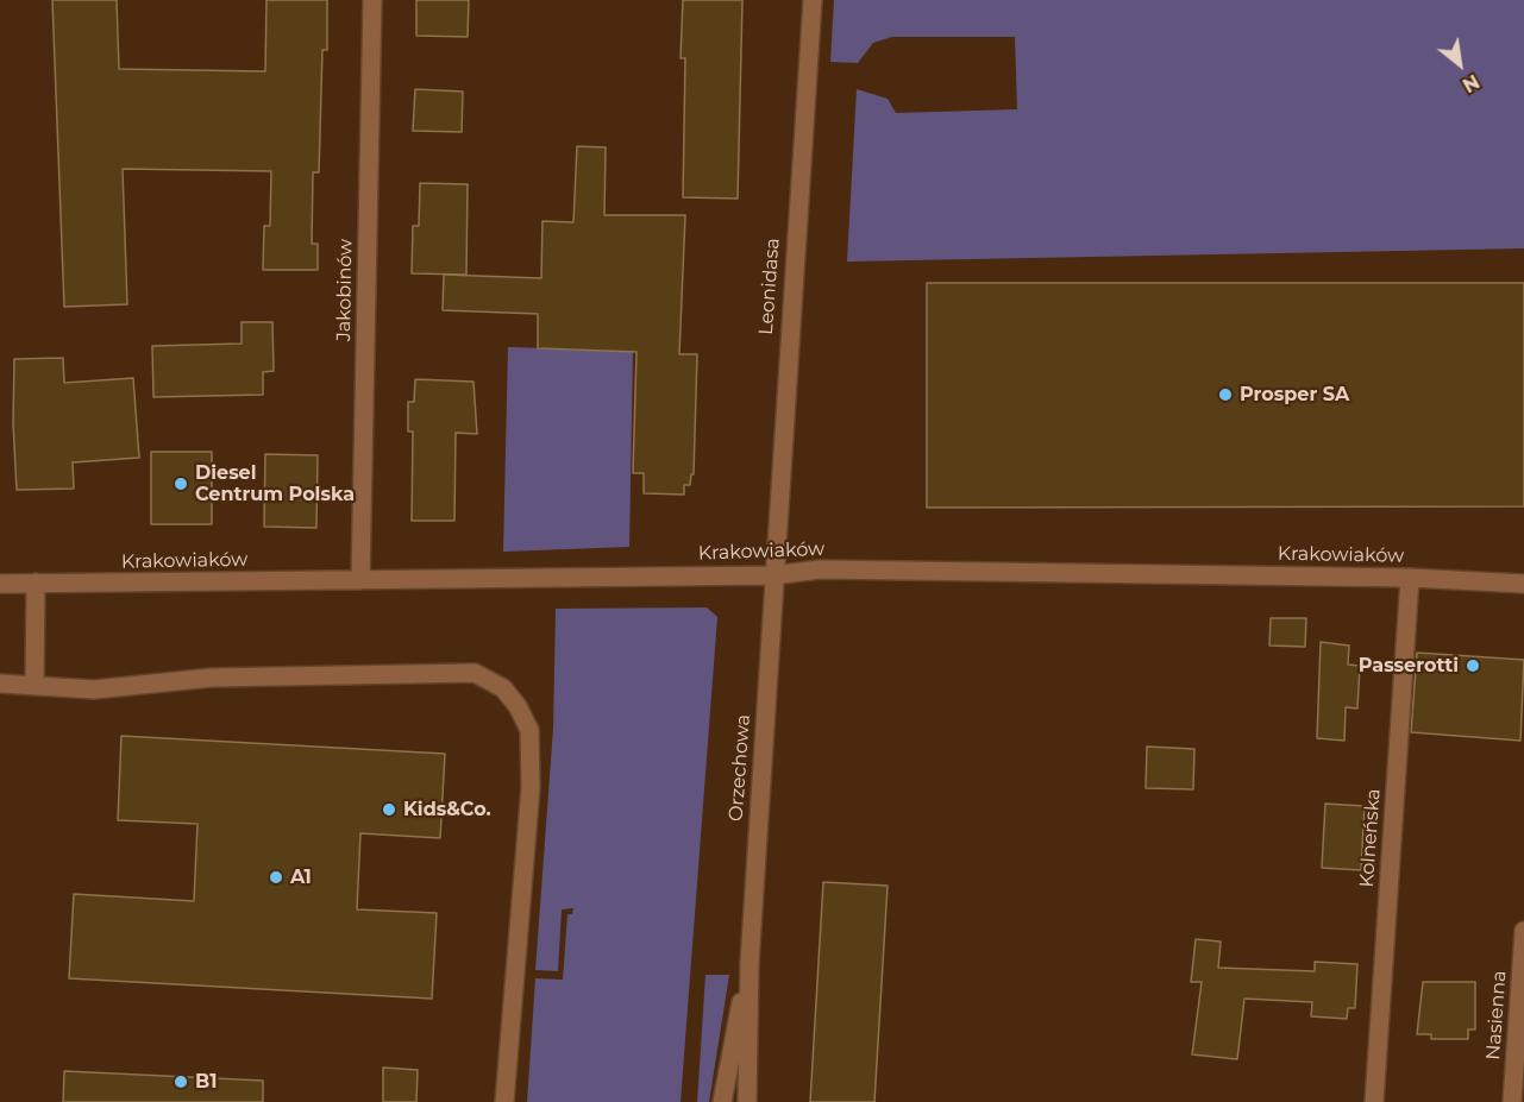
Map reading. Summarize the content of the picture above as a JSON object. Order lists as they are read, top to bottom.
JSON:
{
  "streets": {
    "street": [
      "Leonidasa",
      "Jakobinów",
      "Krakowiaków",
      "Orzechowa",
      "Kolneńska",
      "Nasienna"
    ]
  },
  "crossings": [
    ["Leonidasa", "Krakowiaków"],
    ["Leonidasa", "Orzechowa"],
    ["Jakobinów", "Krakowiaków"],
    ["Krakowiaków", "Orzechowa"],
    ["Krakowiaków", "Kolneńska"]
  ],
  "places": [
    "Prosper SA",
    "Diesel Centrum Polska",
    "Passerotti",
    "Kids&Co.",
    "A1",
    "B1"
  ],
  "north": "bottom right"
}
